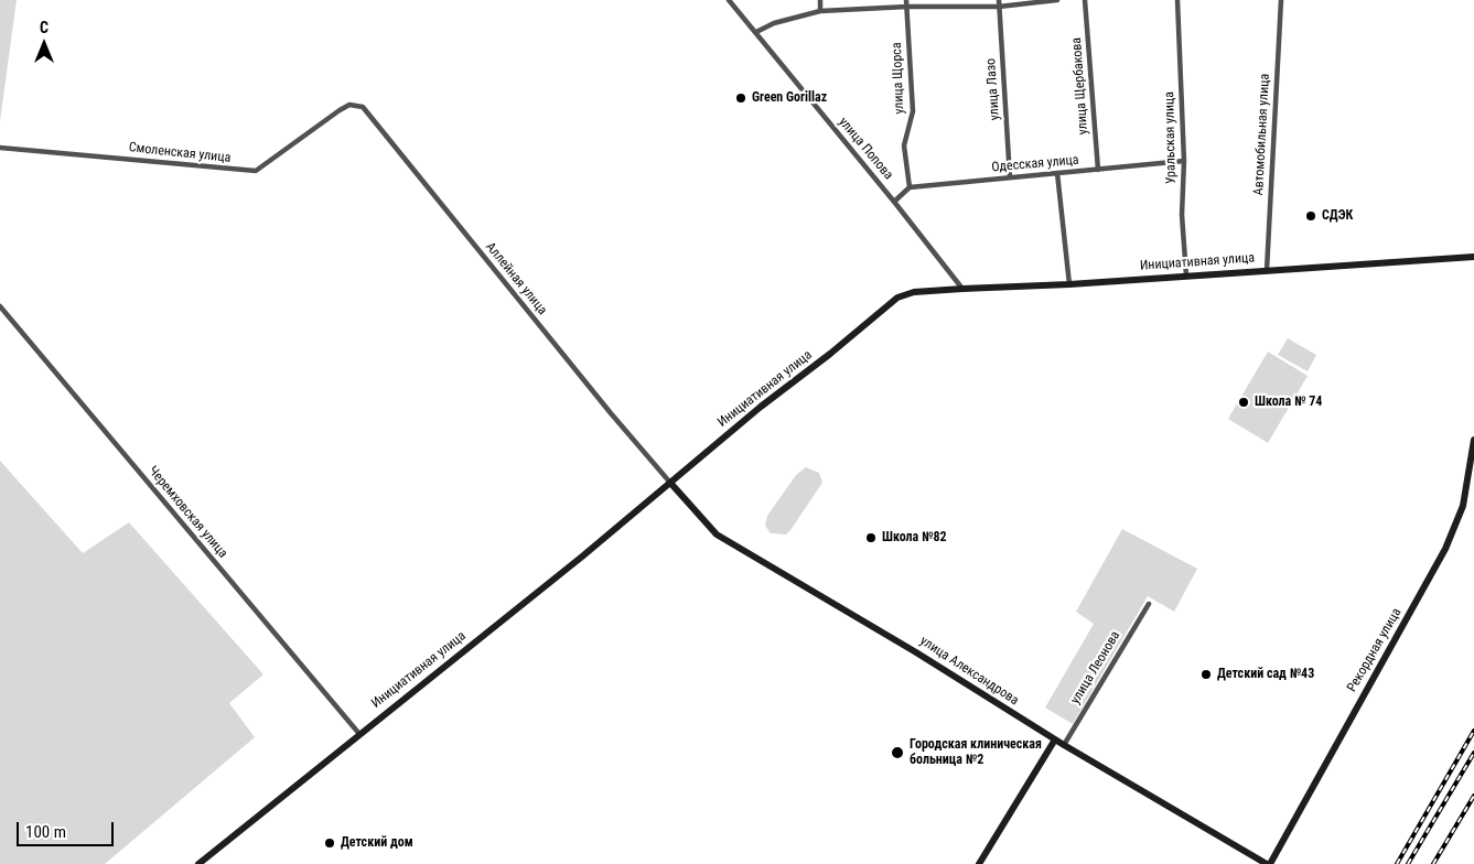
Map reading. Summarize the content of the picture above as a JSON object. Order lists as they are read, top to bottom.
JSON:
{
  "streets": {
    "main road": ["Инициативная улица", "Рекордная улица", "улица Александрова"],
    "street": [
      "улица Щорса",
      "улица Щербакова",
      "улица Лазо",
      "Автомобильная улица",
      "Уральская улица",
      "улица Попова",
      "Смоленская улица",
      "Одесская улица",
      "Аллейная улица",
      "Черемховская улица",
      "улица Леонова"
    ]
  },
  "crossings": [
    ["улица Щорса", "Одесская улица"],
    ["улица Щербакова", "Одесская улица"],
    ["улица Лазо", "Одесская улица"],
    ["Автомобильная улица", "Инициативная улица"],
    ["Уральская улица", "Одесская улица"],
    ["Уральская улица", "Инициативная улица"],
    ["улица Попова", "Инициативная улица"],
    ["Смоленская улица", "Аллейная улица"],
    ["Инициативная улица", "Аллейная улица"],
    ["Инициативная улица", "Черемховская улица"],
    ["Инициативная улица", "улица Александрова"],
    ["Аллейная улица", "улица Александрова"],
    ["Рекордная улица", "улица Александрова"],
    ["улица Леонова", "улица Александрова"]
  ],
  "places": [
    "Green Gorillaz",
    "СДЭК",
    "Школа № 74",
    "Школа №82",
    "Детский сад №43",
    "Городская клиническая больница №2",
    "Детский дом"
  ],
  "scale_bar": "100 m",
  "north": "top"
}
